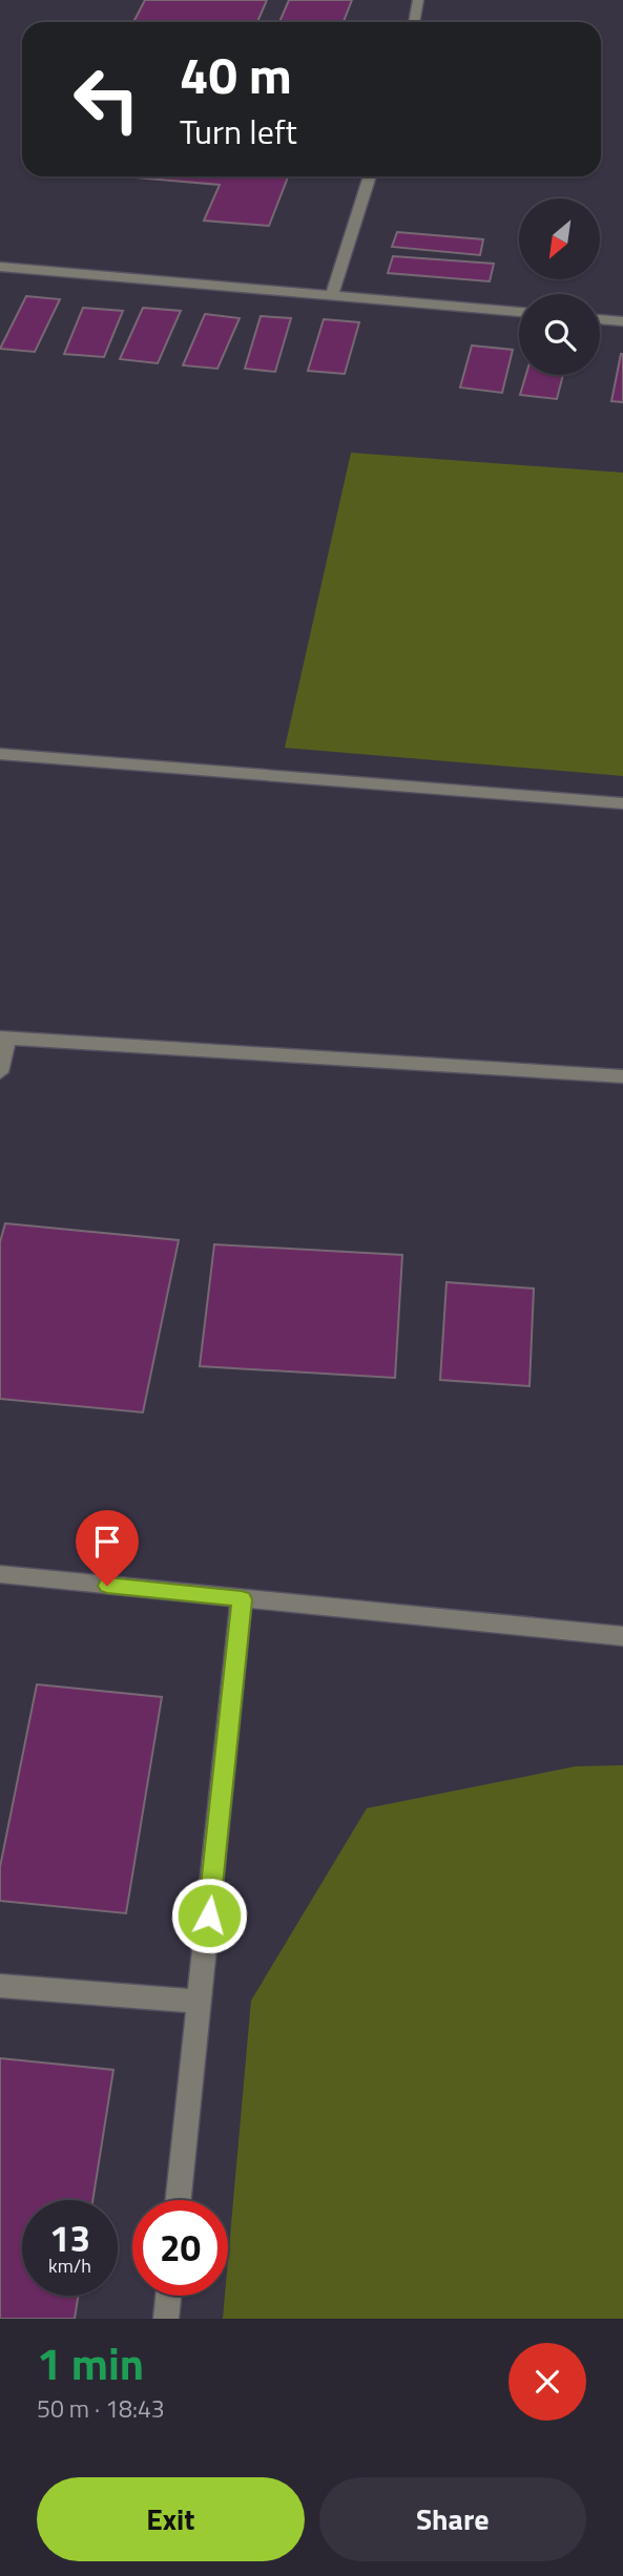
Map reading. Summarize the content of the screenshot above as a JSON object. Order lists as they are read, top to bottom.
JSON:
{
  "north": "bottom left",
  "page": {
    "turn": ["40 m", "Turn left"],
    "speed": "13 km/h",
    "limit": "20",
    "heading": ["1 min", "50 m · 18:43"],
    "buttons": ["Exit", "Share"]
  }
}
